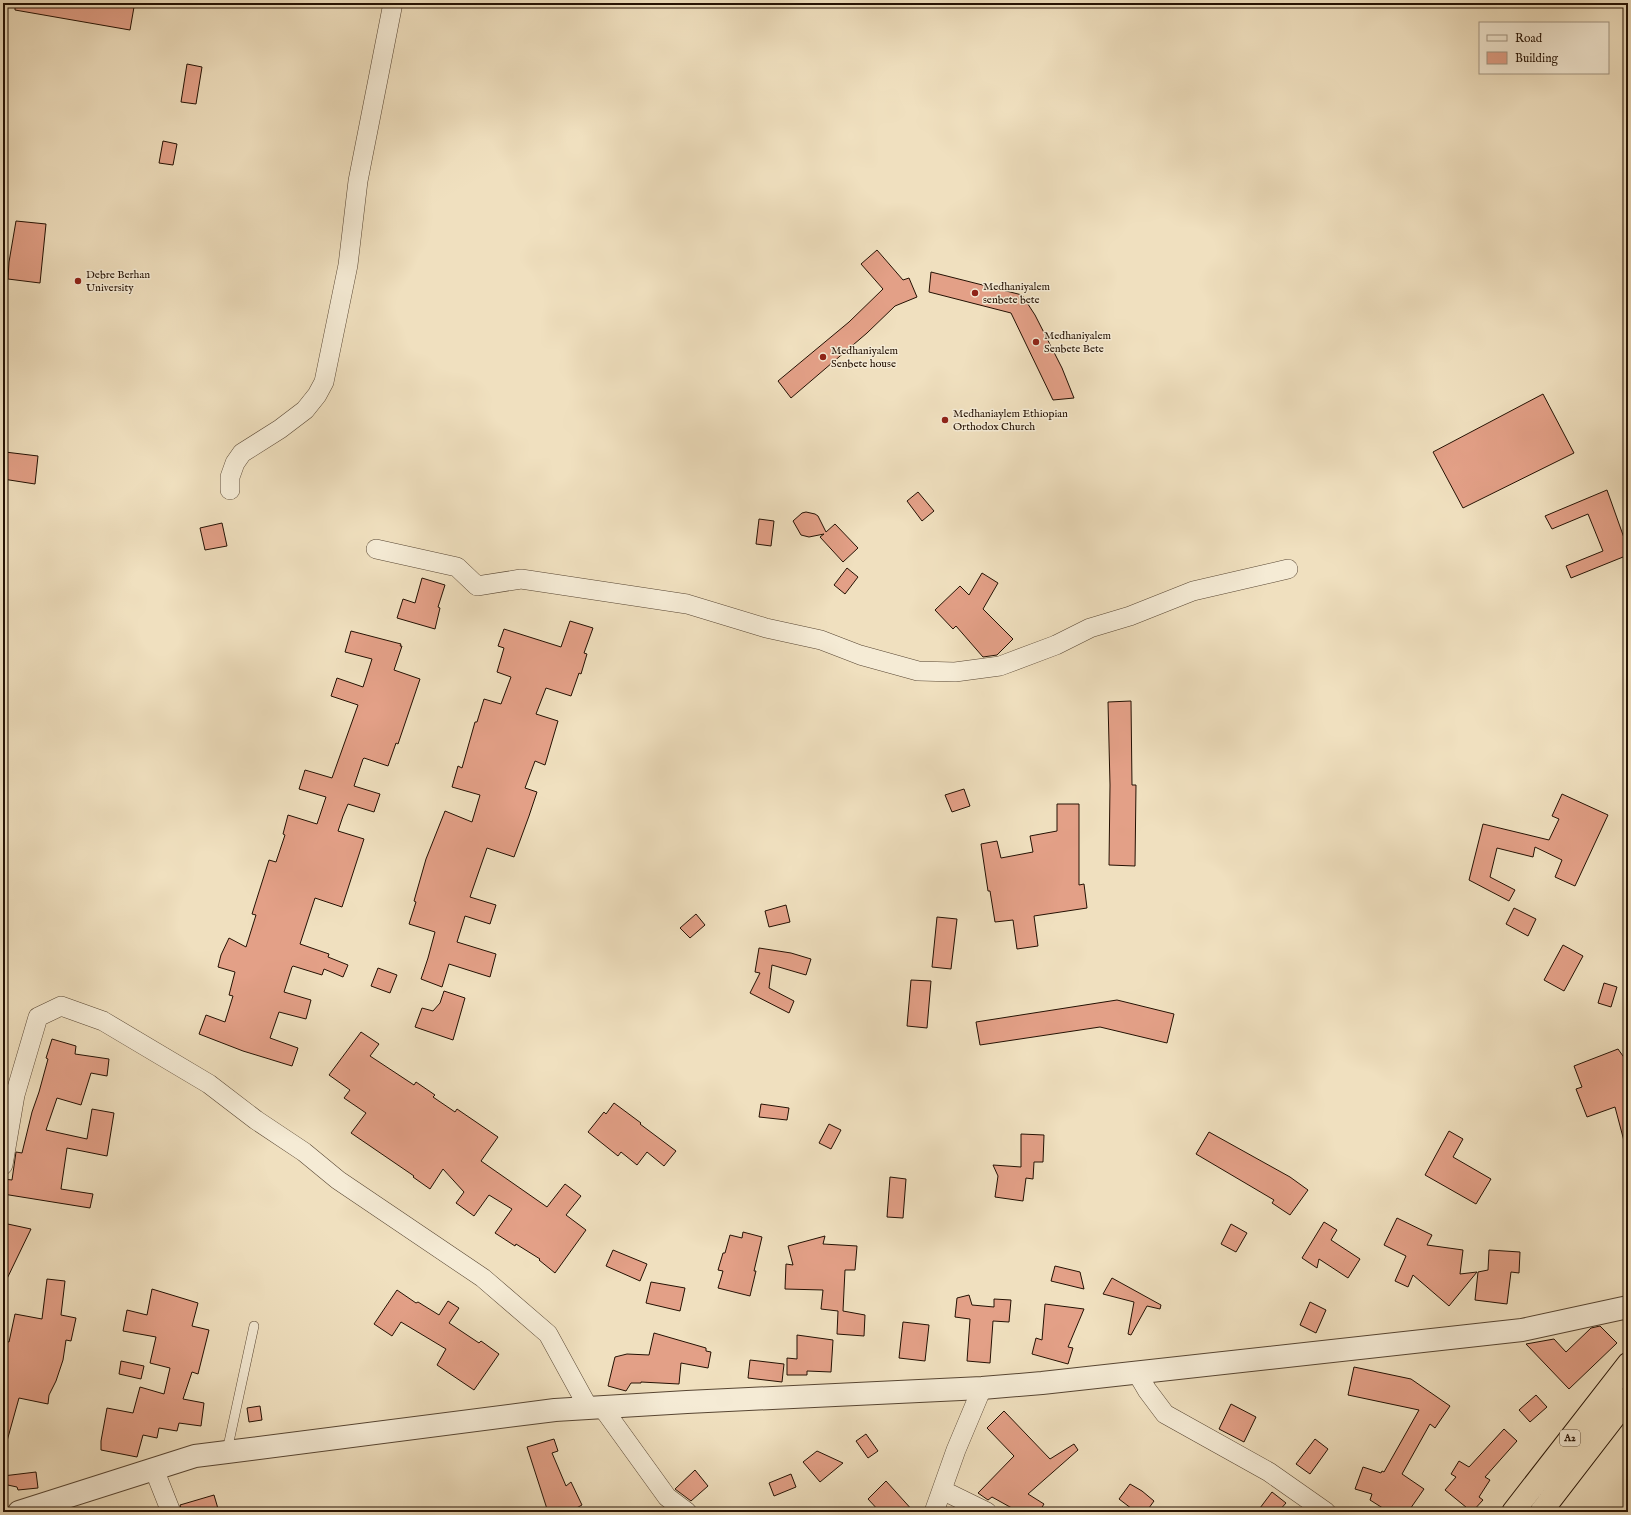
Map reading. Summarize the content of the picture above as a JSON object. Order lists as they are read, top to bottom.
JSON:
{
  "streets": {
    "highway": ["A2"]
  },
  "places": [
    "Debre Berhan University",
    "Medhaniyalem senbete bete",
    "Medhaniyalem Senbete Bete",
    "Medhaniyalem Senbete house",
    "Medhaniaylem Ethiopian Orthodox Church"
  ],
  "legend": ["Road", "Building"]
}
